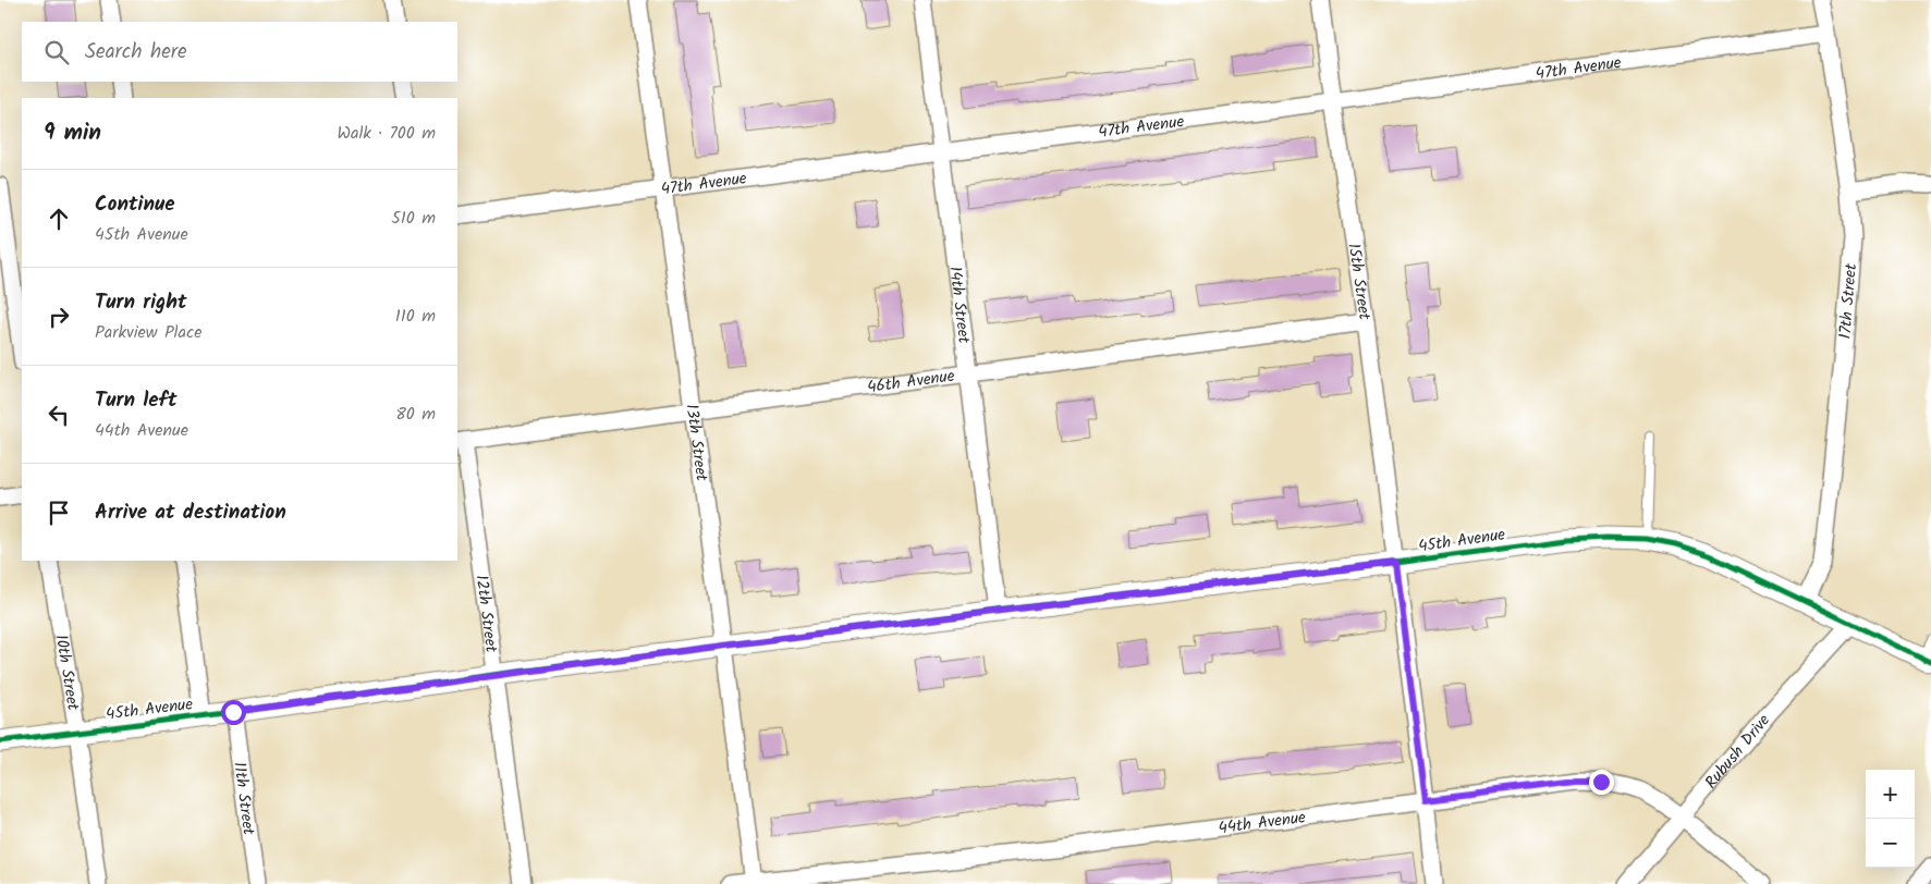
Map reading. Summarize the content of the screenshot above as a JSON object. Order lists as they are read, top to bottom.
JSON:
{
  "streets": {
    "street": [
      "47th Avenue",
      "15th Street",
      "17th Street",
      "14th Street",
      "46th Avenue",
      "13th Street",
      "45th Avenue",
      "12th Street",
      "10th Street",
      "Rubush Drive",
      "11th Street",
      "44th Avenue"
    ]
  },
  "crossings": [
    ["47th Avenue", "15th Street"],
    ["47th Avenue", "17th Street"],
    ["47th Avenue", "14th Street"],
    ["47th Avenue", "13th Street"],
    ["15th Street", "46th Avenue"],
    ["15th Street", "45th Avenue"],
    ["15th Street", "44th Avenue"],
    ["17th Street", "45th Avenue"],
    ["14th Street", "46th Avenue"],
    ["14th Street", "45th Avenue"],
    ["46th Avenue", "13th Street"],
    ["46th Avenue", "12th Street"],
    ["13th Street", "45th Avenue"],
    ["13th Street", "44th Avenue"],
    ["45th Avenue", "12th Street"],
    ["45th Avenue", "10th Street"],
    ["45th Avenue", "Rubush Drive"],
    ["45th Avenue", "11th Street"],
    ["Rubush Drive", "44th Avenue"]
  ],
  "page": {
    "search": "Search here",
    "heading": ["9 min", "Walk · 700 m"],
    "list": [
      ["Continue", "45th Avenue", "510 m"],
      ["Turn right", "Parkview Place", "110 m"],
      ["Turn left", "44th Avenue", "80 m"],
      "Arrive at destination"
    ],
    "map_buttons": ["+", "−"]
  }
}
